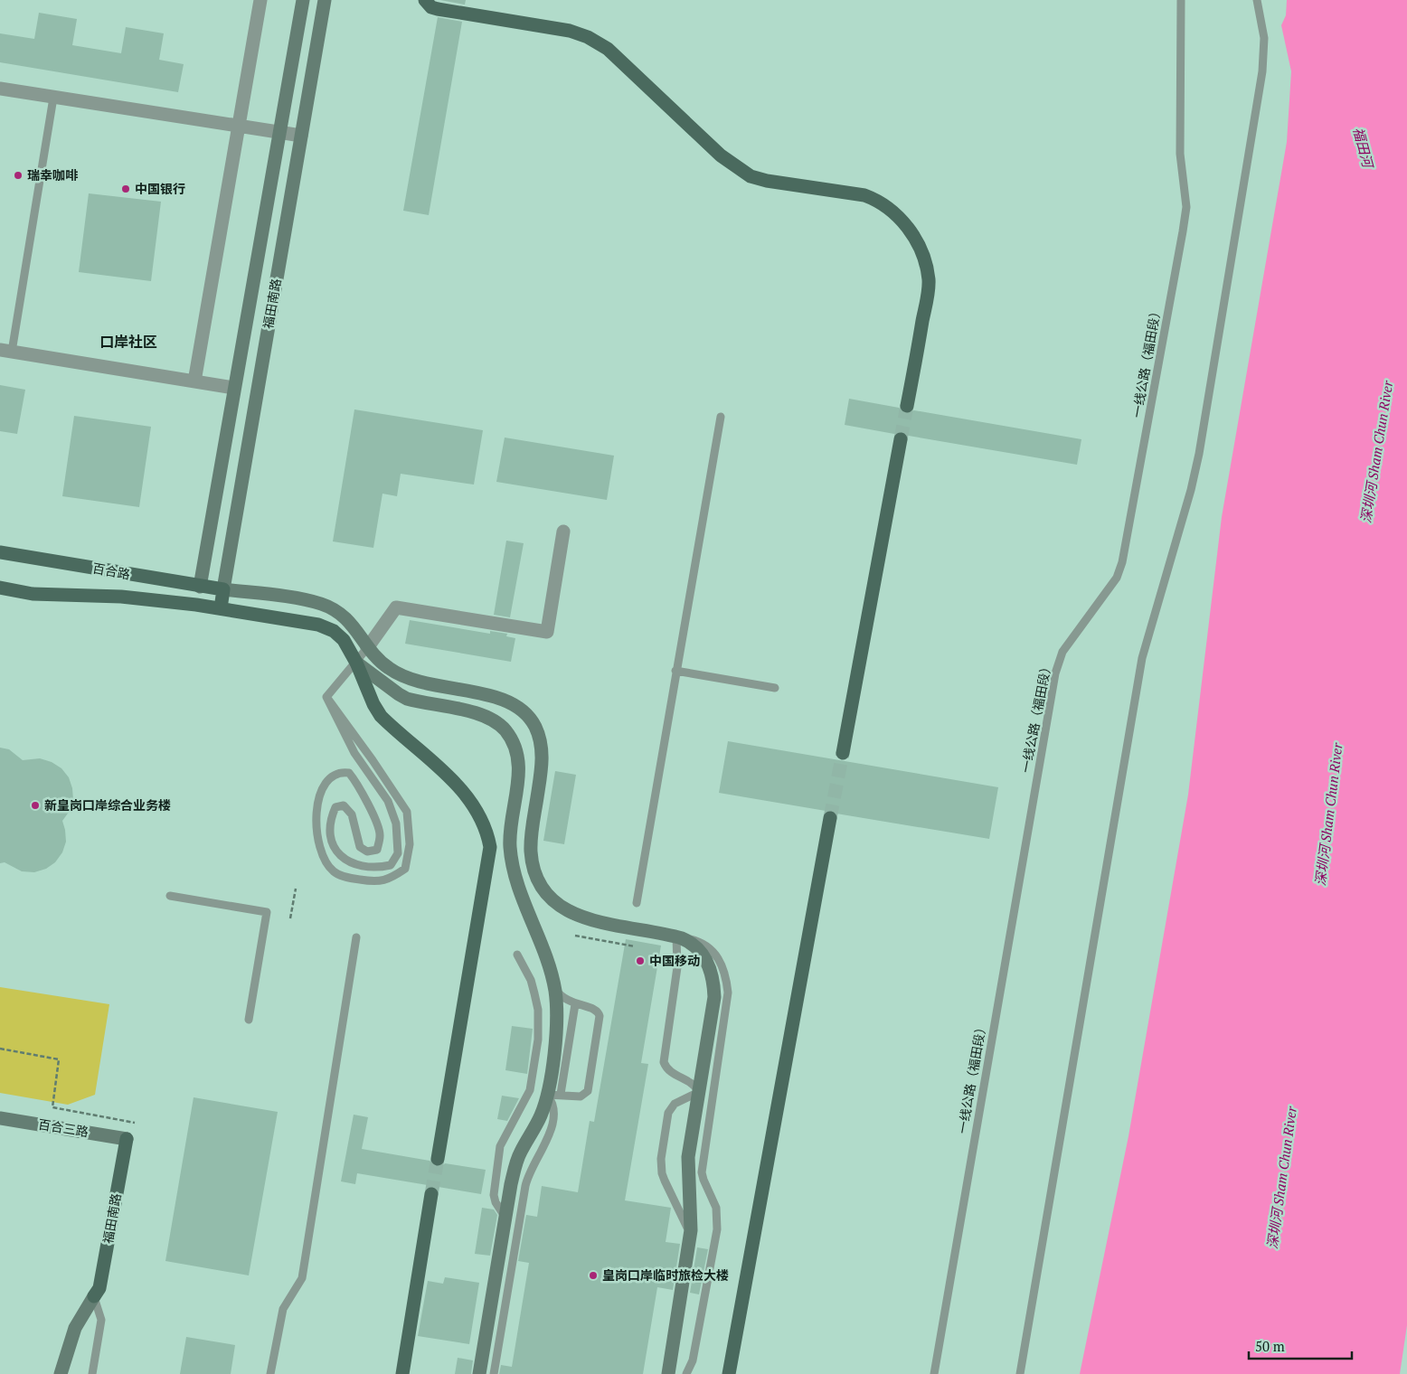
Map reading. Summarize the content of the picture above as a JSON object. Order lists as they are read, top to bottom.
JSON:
{
  "streets": {
    "main road": ["福田南路", "百合路", "百合三路"],
    "lane": ["一线公路（福田段）"]
  },
  "crossings": [
    ["福田南路", "百合路"],
    ["福田南路", "百合三路"]
  ],
  "districts": ["口岸社区"],
  "water": ["福田河", "深圳河 Sham Chun River"],
  "places": [
    "瑞幸咖啡",
    "中国银行",
    "新皇岗口岸综合业务楼",
    "中国移动",
    "皇岗口岸临时旅检大楼"
  ],
  "scale_bar": "50 m"
}
